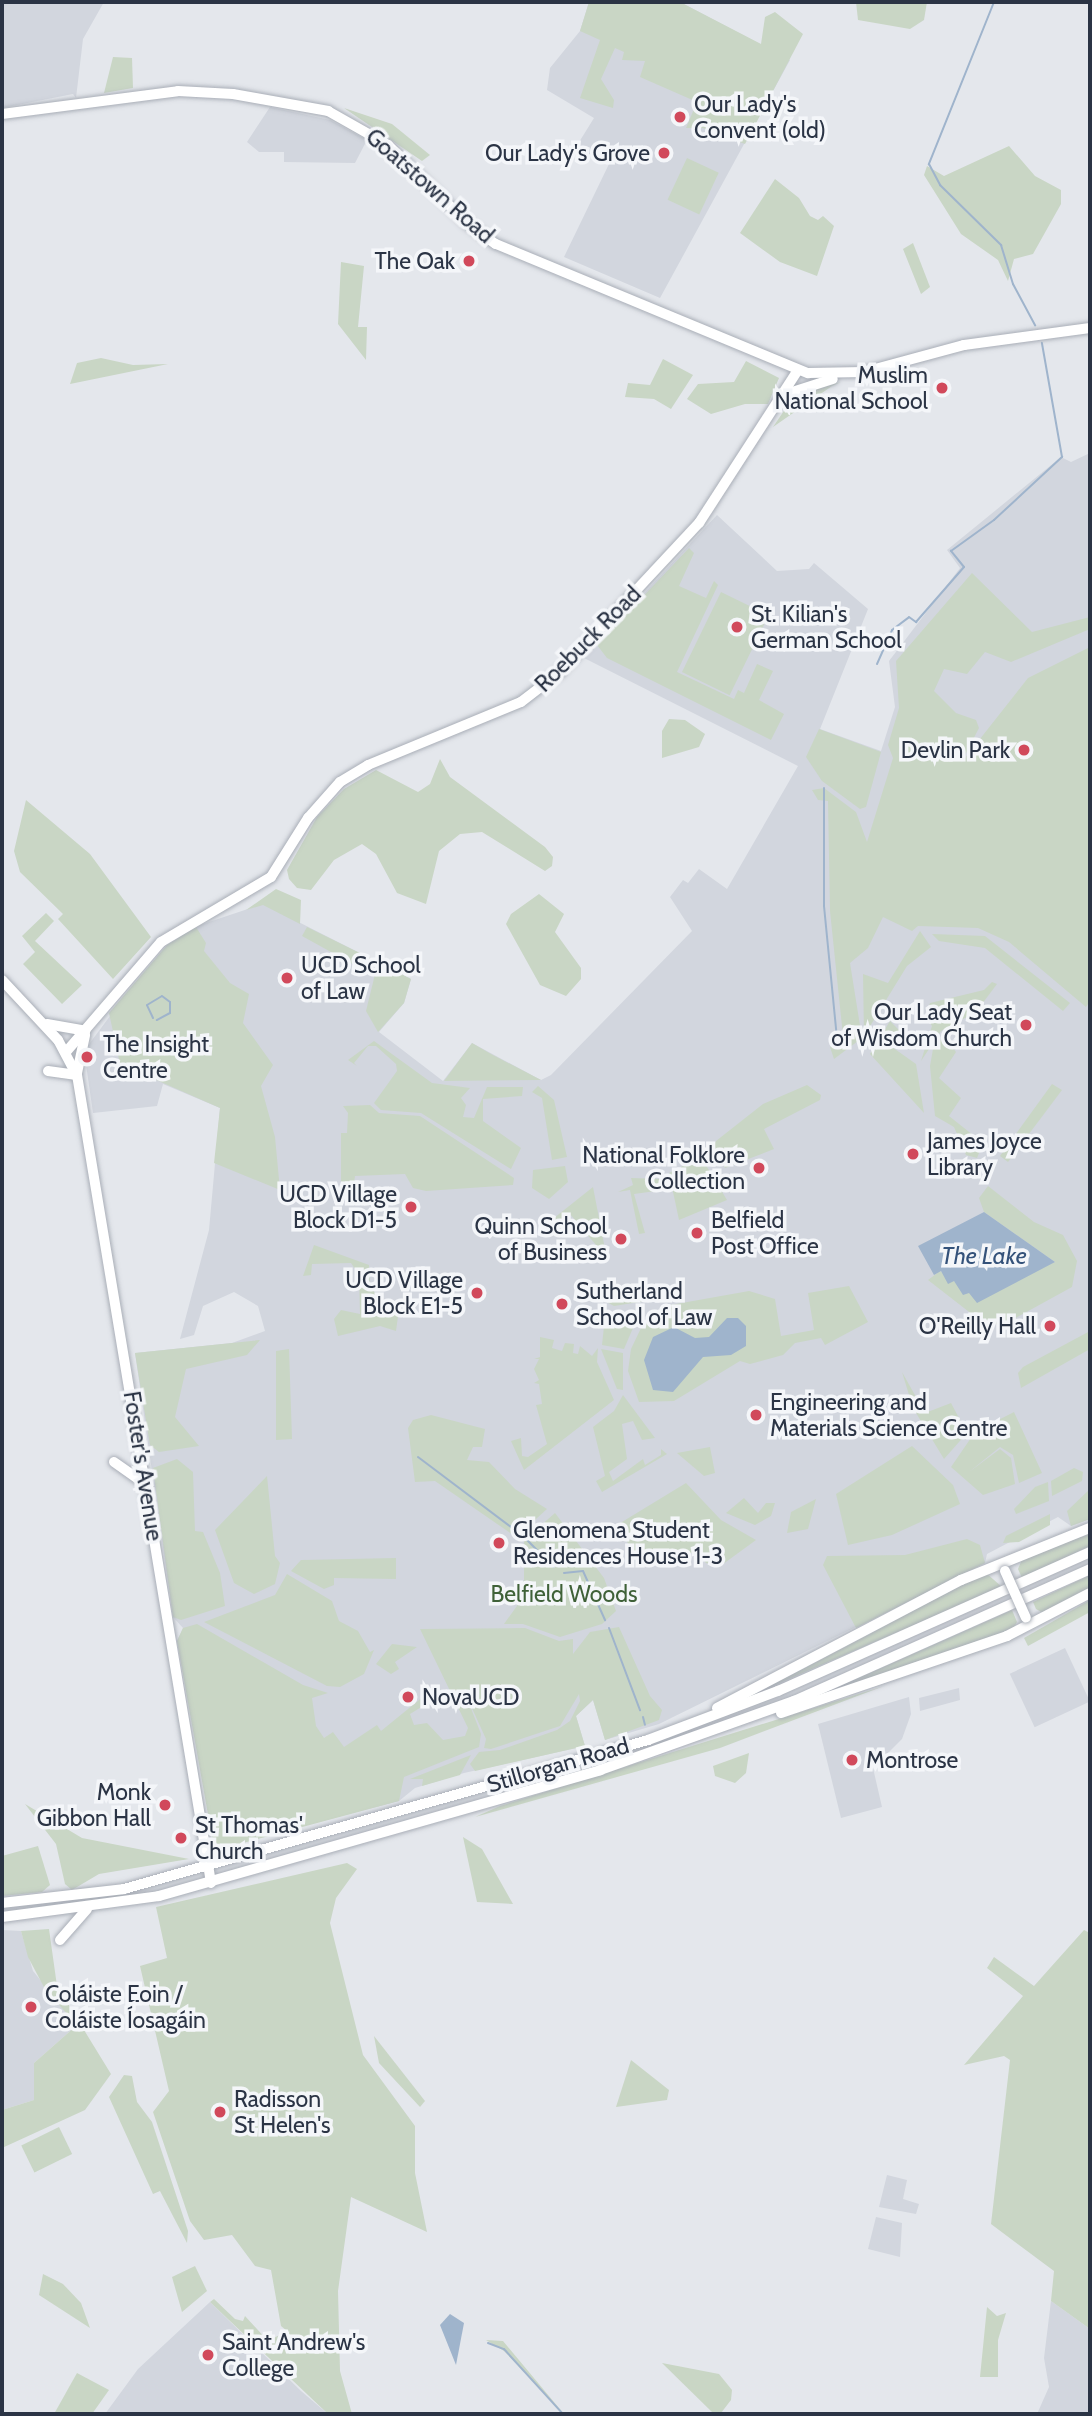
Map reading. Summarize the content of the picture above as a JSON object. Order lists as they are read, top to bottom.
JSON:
{
  "streets": {
    "main road": [
      "Goatstown Road",
      "Roebuck Road",
      "Foster's Avenue",
      "Stillorgan Road"
    ]
  },
  "crossings": [
    ["Goatstown Road", "Roebuck Road"],
    ["Roebuck Road", "Foster's Avenue"],
    ["Foster's Avenue", "Stillorgan Road"]
  ],
  "water": ["The Lake"],
  "parks": ["Belfield Woods"],
  "places": [
    "Our Lady's Convent (old)",
    "Our Lady's Grove",
    "The Oak",
    "Muslim National School",
    "St. Kilian's German School",
    "Devlin Park",
    "UCD School of Law",
    "Our Lady Seat of Wisdom Church",
    "The Insight Centre",
    "James Joyce Library",
    "National Folklore Collection",
    "UCD Village Block D1-5",
    "Belfield Post Office",
    "Quinn School of Business",
    "UCD Village Block E1-5",
    "Sutherland School of Law",
    "O'Reilly Hall",
    "Engineering and Materials Science Centre",
    "Glenomena Student Residences House 1-3",
    "NovaUCD",
    "Montrose",
    "Monk Gibbon Hall",
    "St Thomas' Church",
    "Coláiste Eoin / Coláiste Íosagáin",
    "Radisson St Helen's",
    "Saint Andrew's College"
  ]
}
